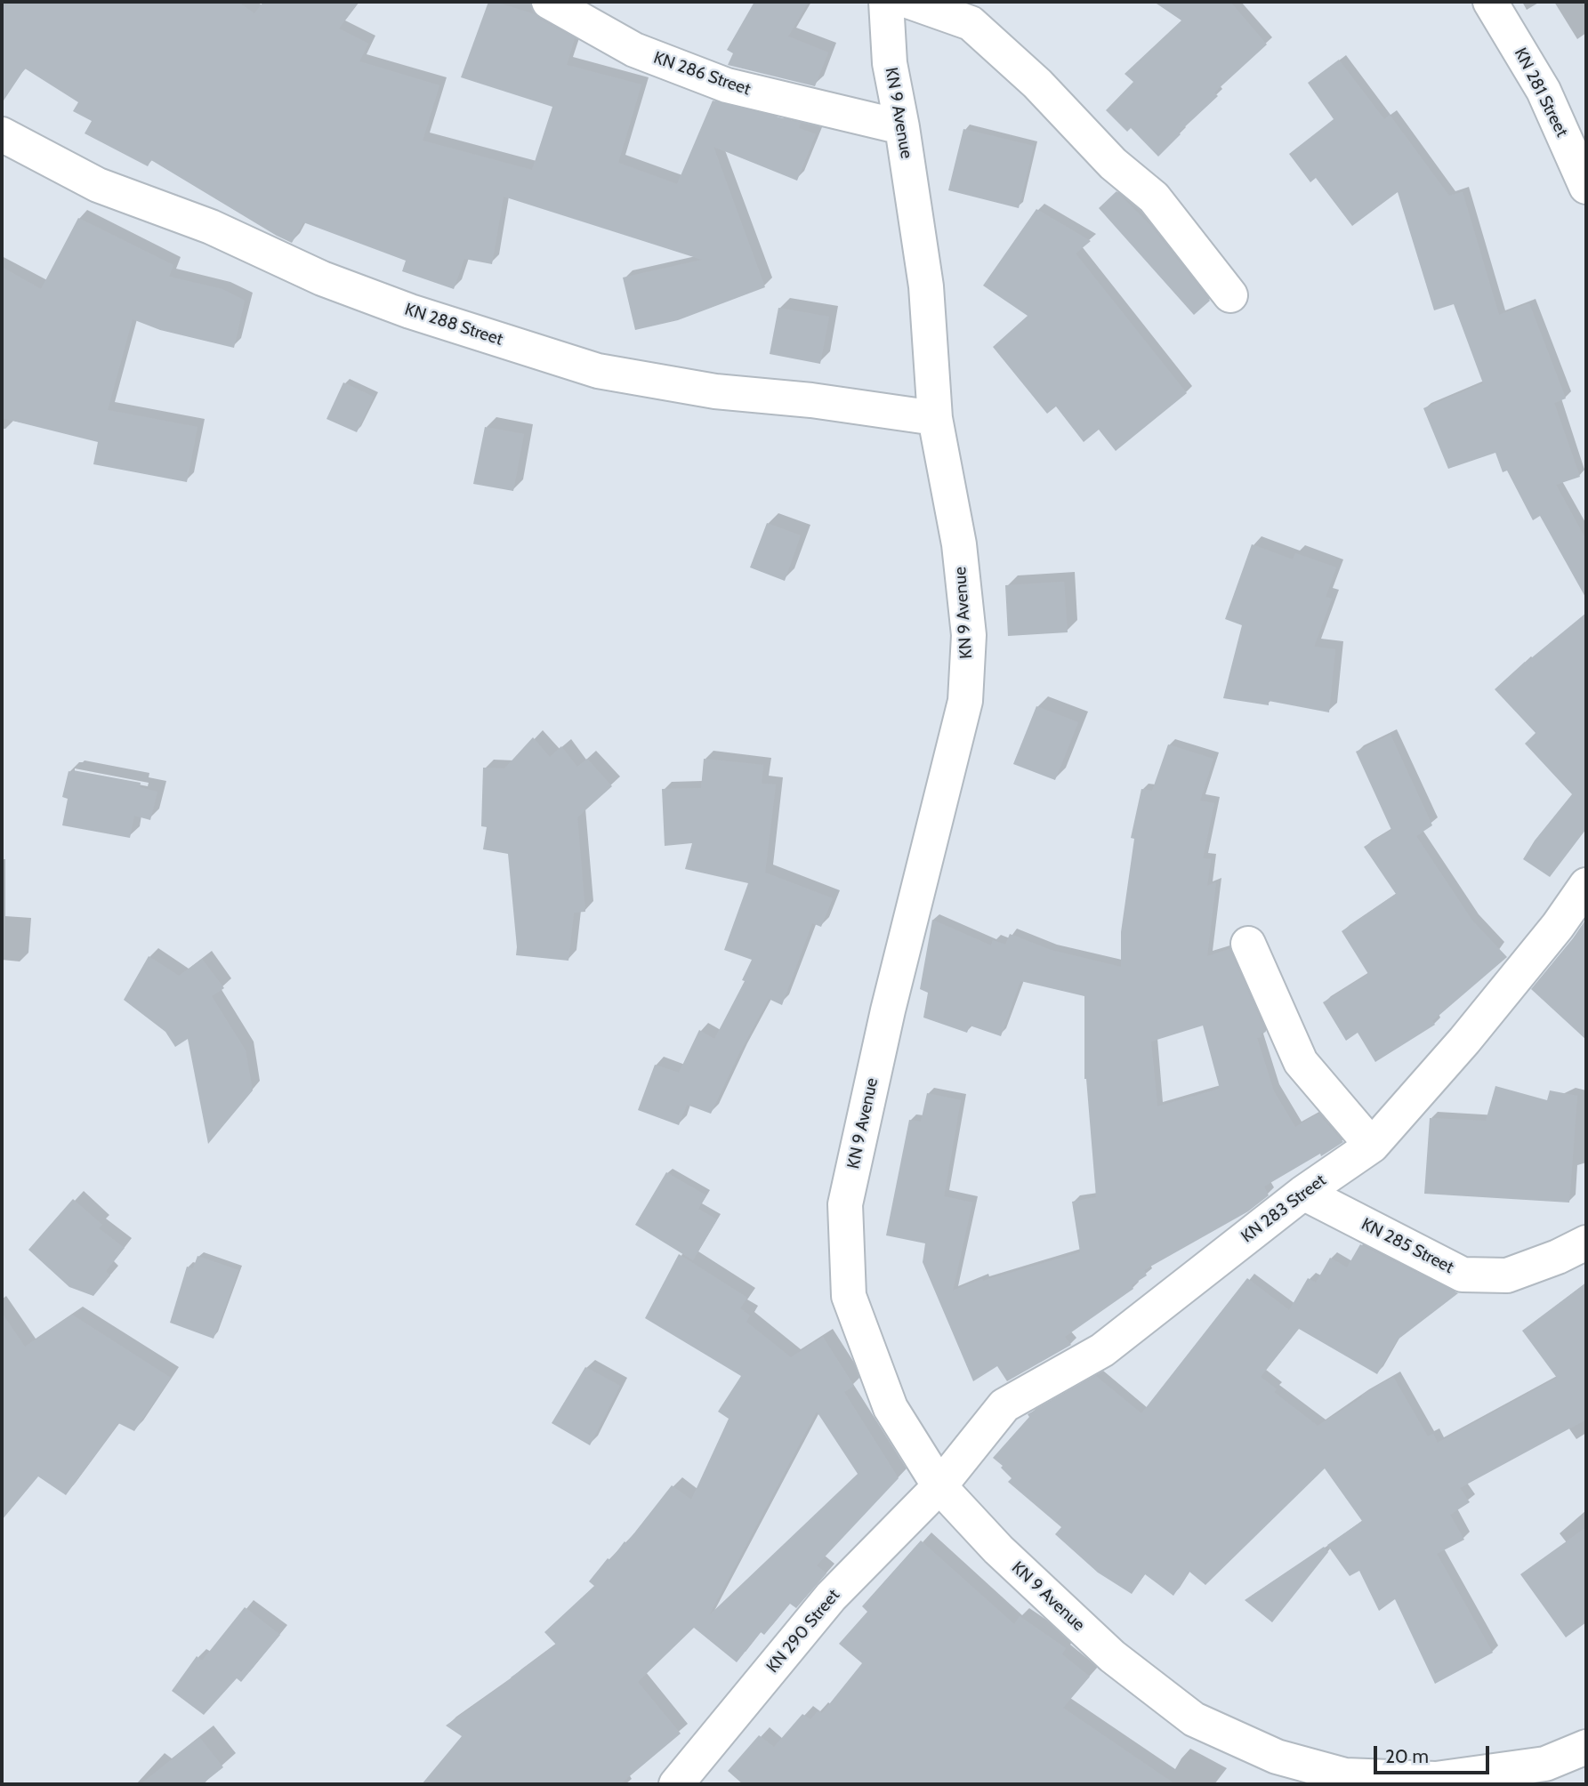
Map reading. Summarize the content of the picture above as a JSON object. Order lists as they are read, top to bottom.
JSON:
{
  "streets": {
    "street": [
      "KN 286 Street",
      "KN 281 Street",
      "KN 9 Avenue",
      "KN 288 Street",
      "KN 283 Street",
      "KN 285 Street",
      "KN 290 Street"
    ]
  },
  "crossings": [
    ["KN 286 Street", "KN 9 Avenue"],
    ["KN 9 Avenue", "KN 288 Street"],
    ["KN 9 Avenue", "KN 283 Street"],
    ["KN 9 Avenue", "KN 290 Street"],
    ["KN 283 Street", "KN 285 Street"],
    ["KN 283 Street", "KN 290 Street"]
  ],
  "scale_bar": "20 m"
}
